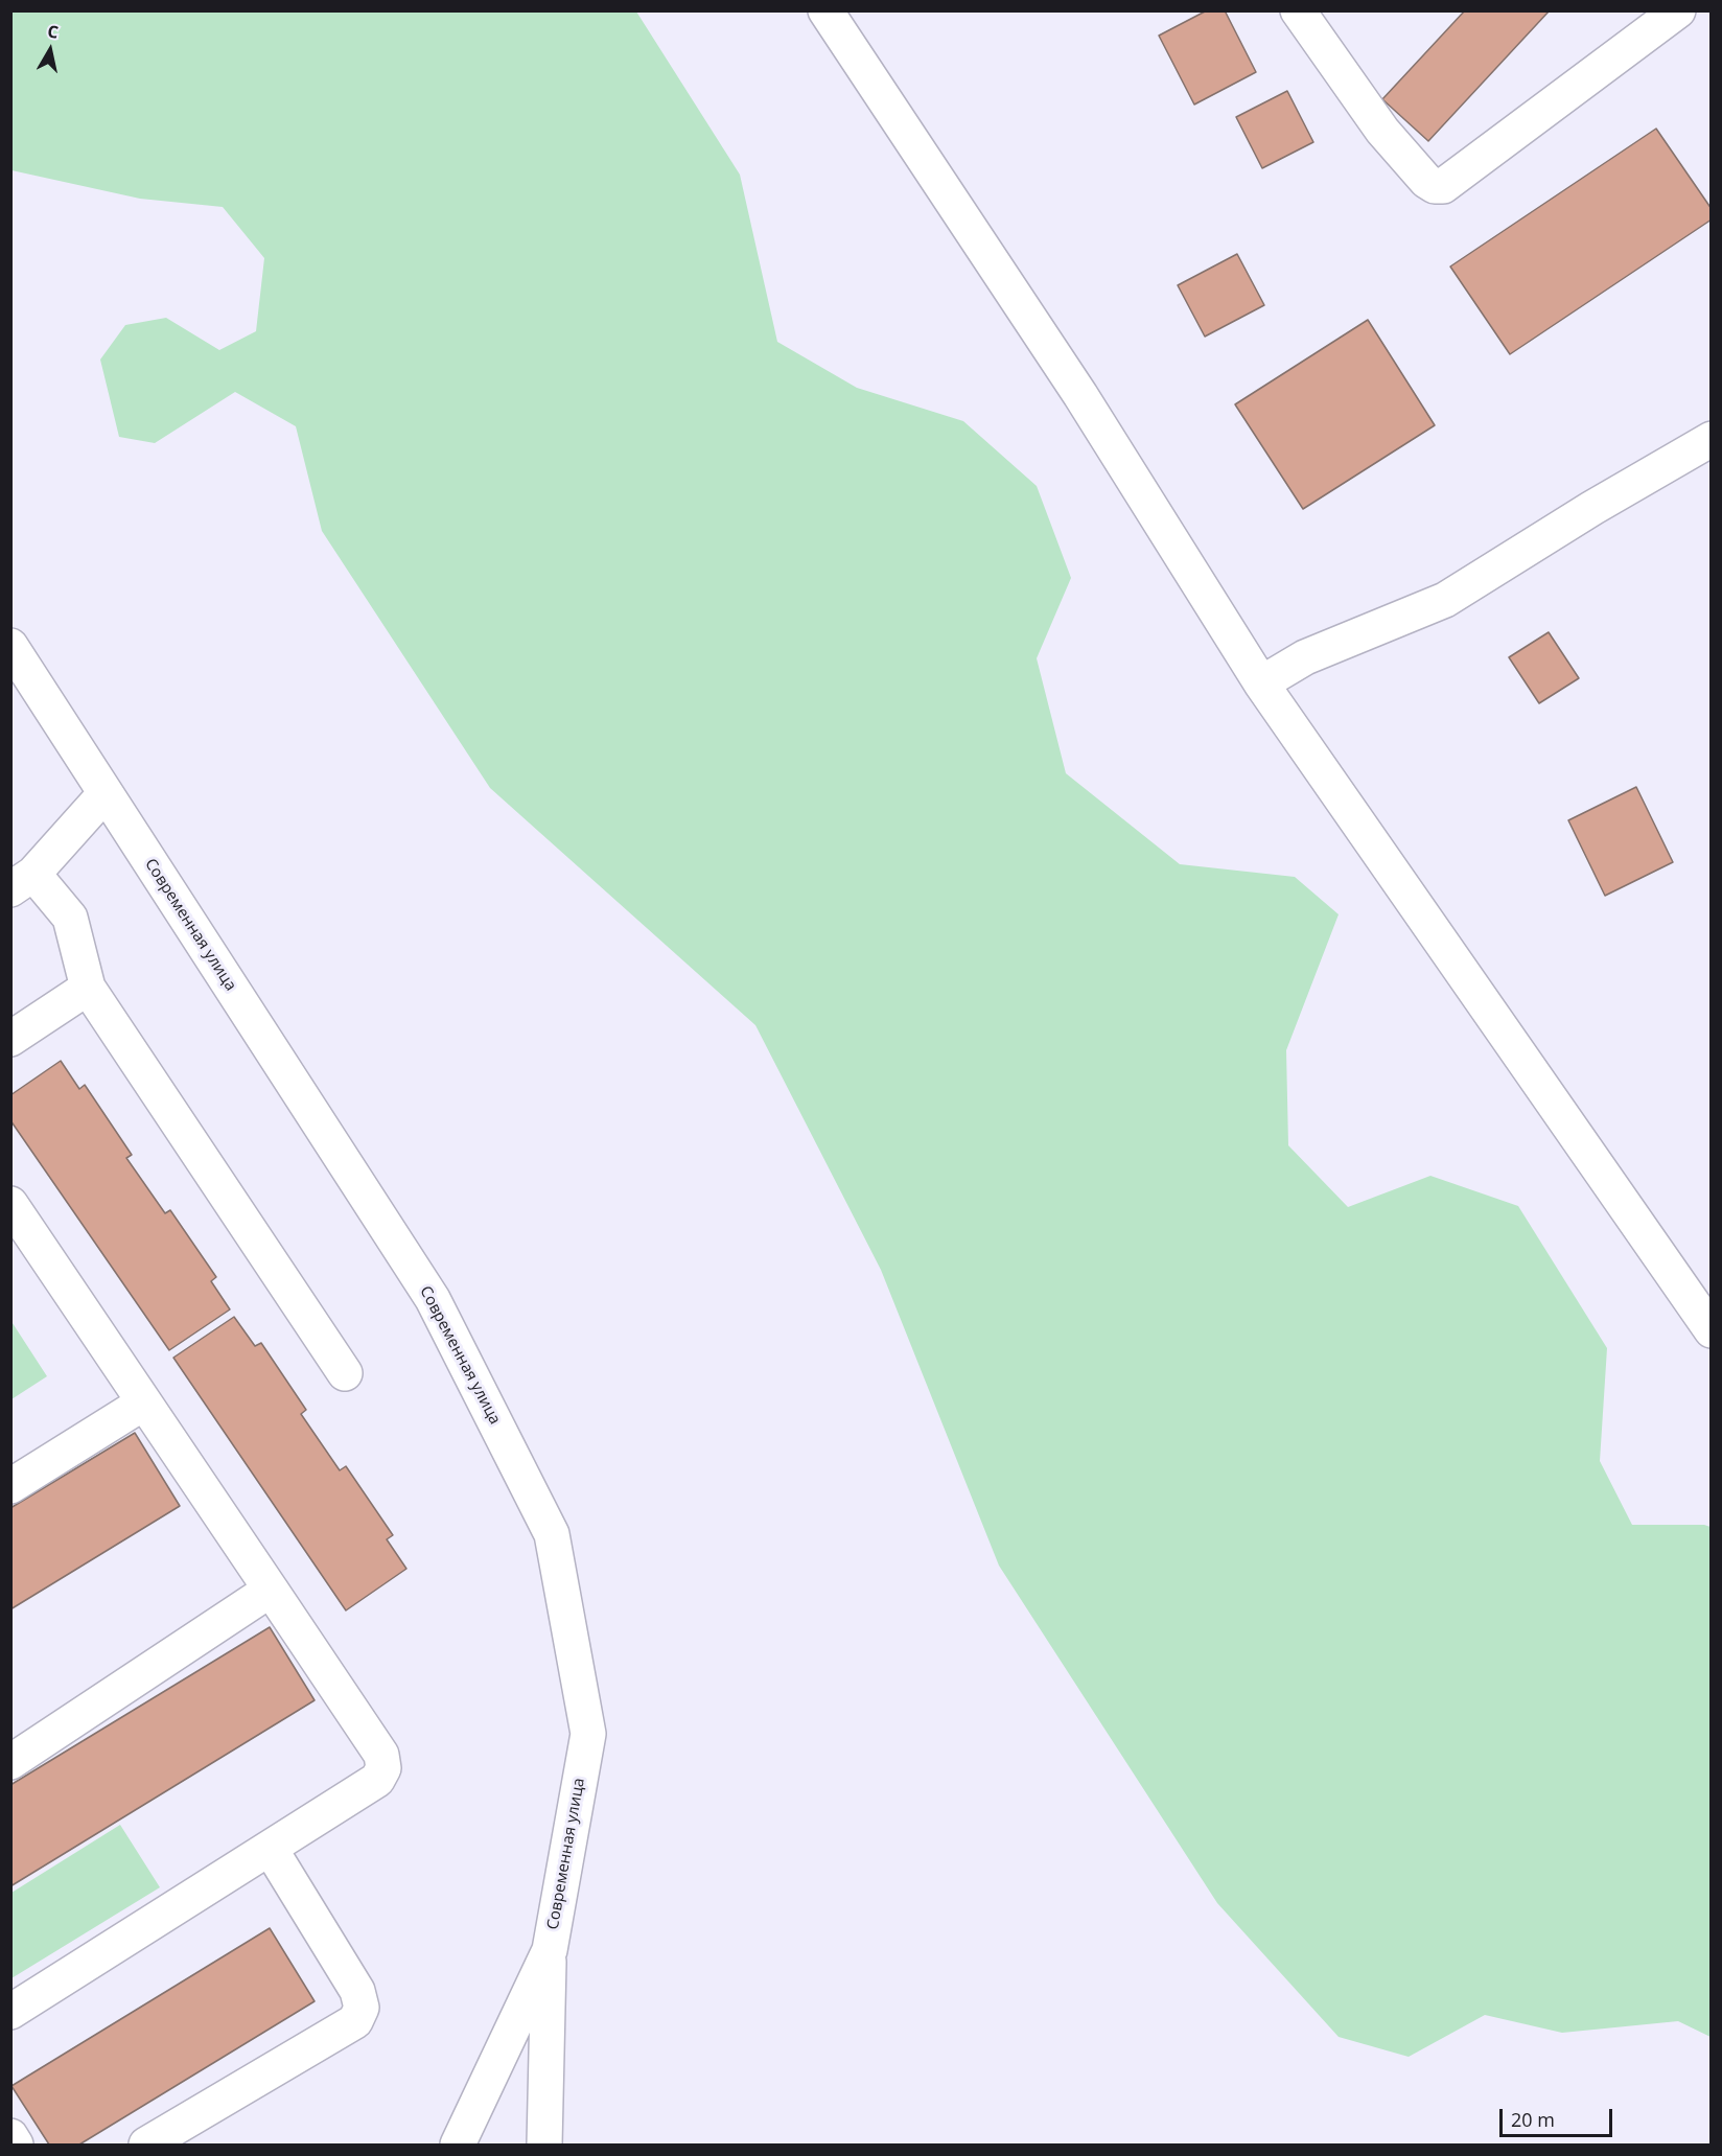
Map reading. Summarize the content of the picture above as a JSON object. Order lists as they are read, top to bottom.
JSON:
{
  "streets": {
    "street": ["Современная улица"]
  },
  "scale_bar": "20 m",
  "north": "top"
}
